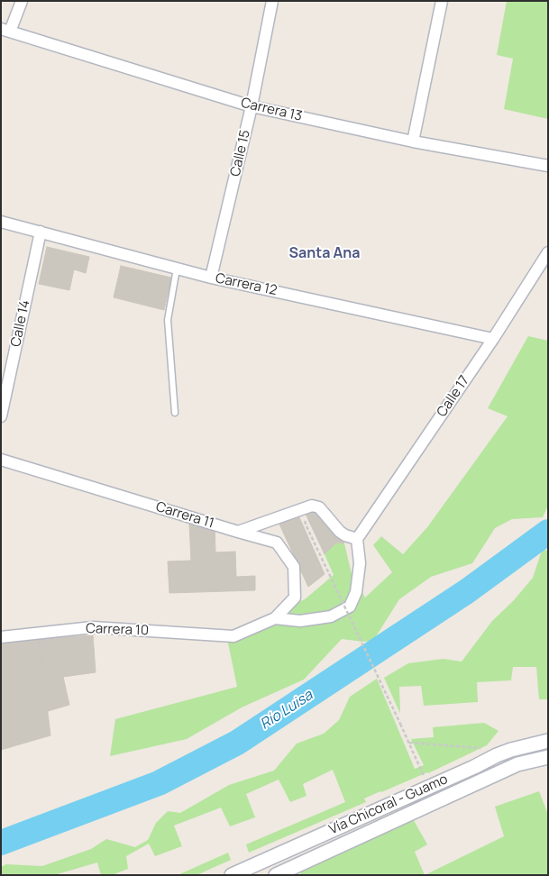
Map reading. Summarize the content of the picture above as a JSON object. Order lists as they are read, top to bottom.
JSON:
{
  "streets": {
    "street": [
      "Carrera 13",
      "Calle 15",
      "Carrera 12",
      "Calle 14",
      "Calle 17",
      "Carrera 11",
      "Carrera 10",
      "Vía Chicoral - Guamo"
    ]
  },
  "crossings": [
    ["Carrera 13", "Calle 15"],
    ["Calle 15", "Carrera 12"],
    ["Carrera 12", "Calle 14"],
    ["Carrera 12", "Calle 17"],
    ["Carrera 11", "Carrera 10"]
  ],
  "districts": ["Santa Ana"],
  "water": ["Río Luisa"]
}
